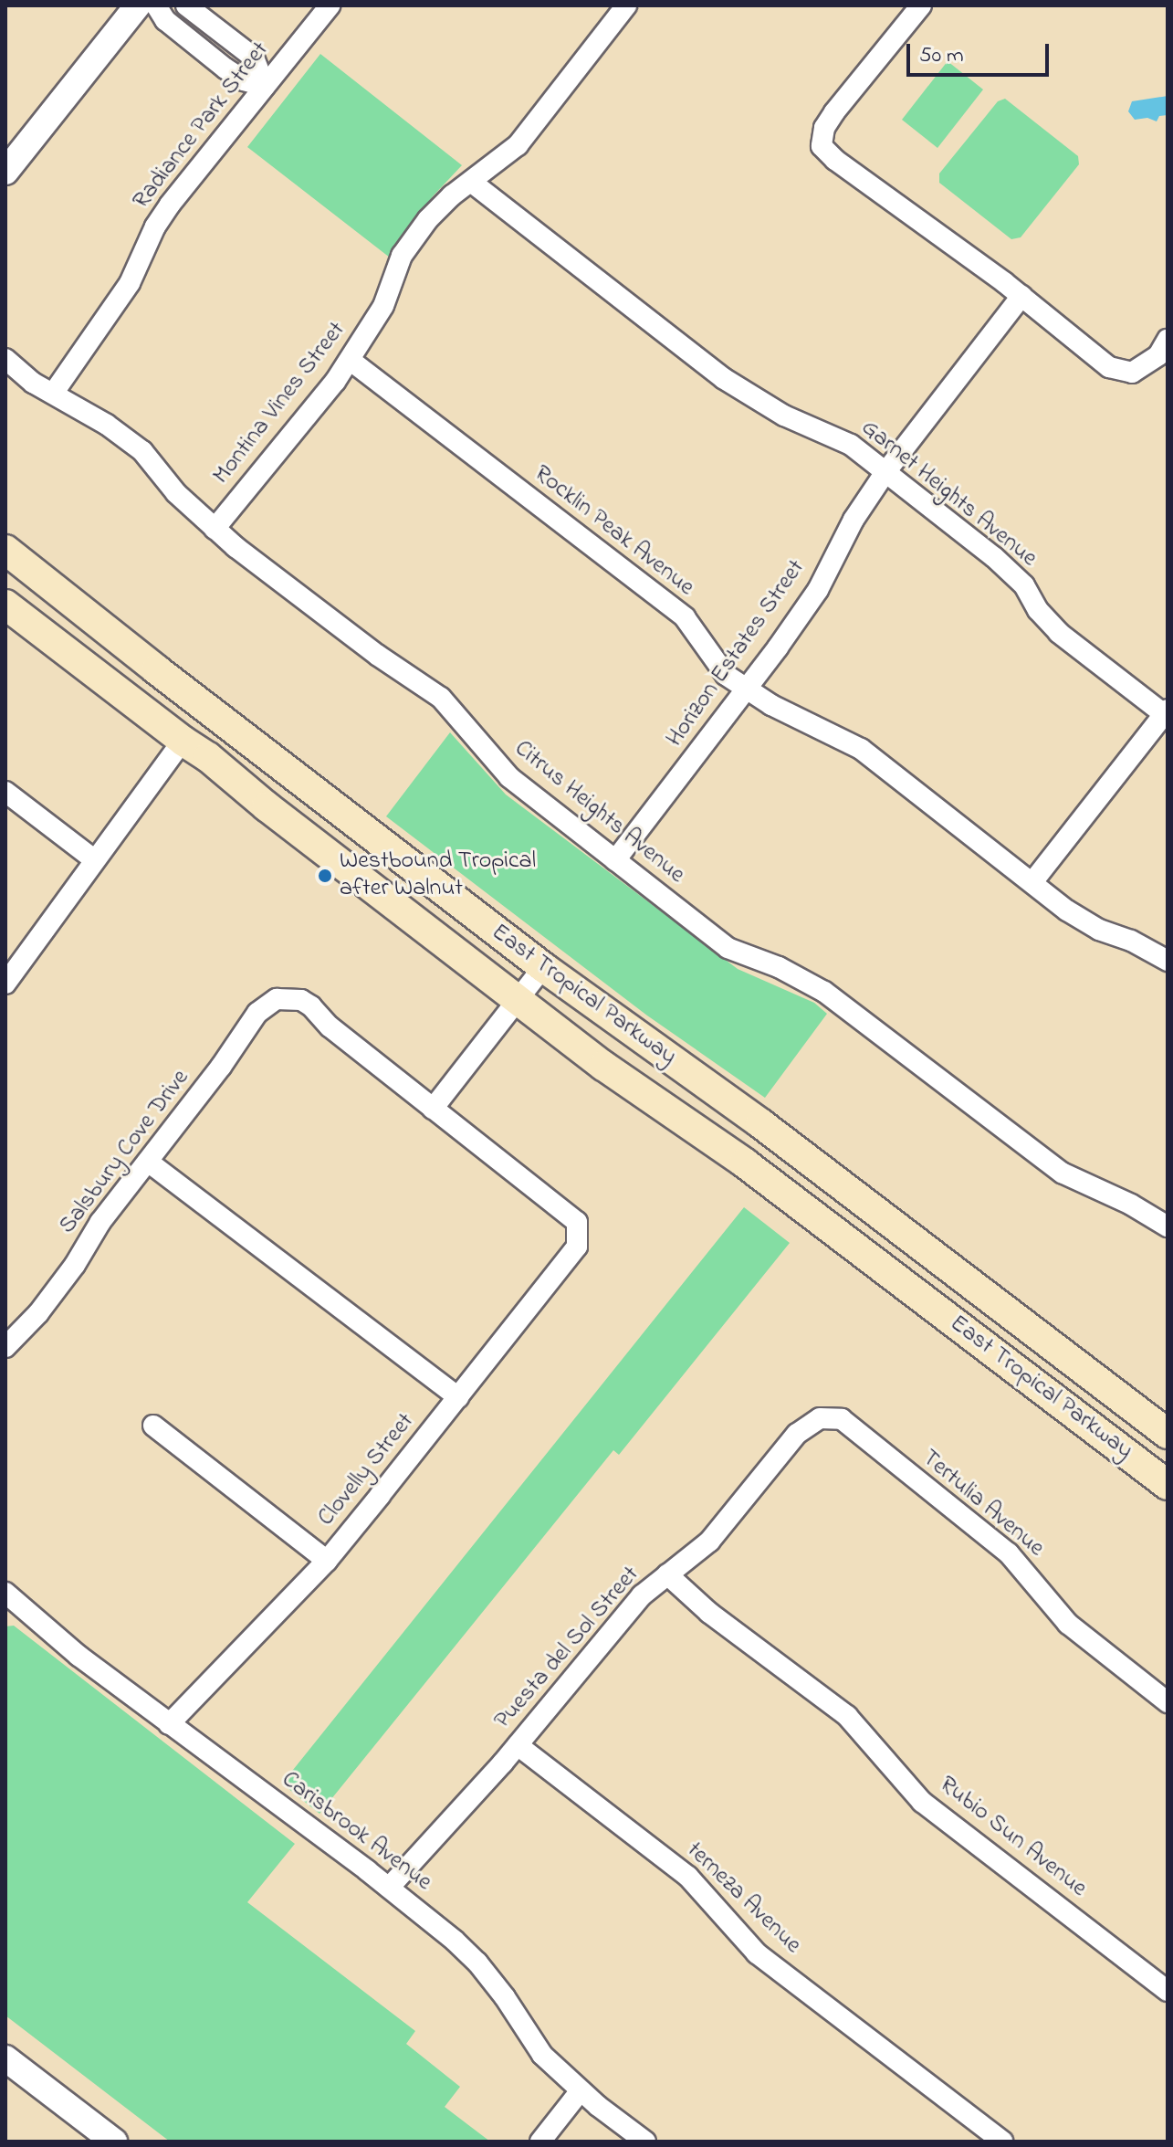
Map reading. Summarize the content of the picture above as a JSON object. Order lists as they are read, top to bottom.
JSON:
{
  "streets": {
    "main road": ["East Tropical Parkway"],
    "street": [
      "Radiance Park Street",
      "Montina Vines Street",
      "Garnet Heights Avenue",
      "Rocklin Peak Avenue",
      "Horizon Estates Street",
      "Citrus Heights Avenue",
      "Salsbury Cove Drive",
      "Clovelly Street",
      "Tertulia Avenue",
      "Puesta del Sol Street",
      "Carisbrook Avenue",
      "Rubio Sun Avenue",
      "terneza Avenue"
    ]
  },
  "crossings": [
    ["Radiance Park Street", "Citrus Heights Avenue"],
    ["Montina Vines Street", "Garnet Heights Avenue"],
    ["Montina Vines Street", "Rocklin Peak Avenue"],
    ["Montina Vines Street", "Citrus Heights Avenue"],
    ["Garnet Heights Avenue", "Horizon Estates Street"],
    ["Rocklin Peak Avenue", "Horizon Estates Street"],
    ["Horizon Estates Street", "Citrus Heights Avenue"],
    ["Salsbury Cove Drive", "Clovelly Street"],
    ["Clovelly Street", "Carisbrook Avenue"],
    ["Tertulia Avenue", "Puesta del Sol Street"],
    ["Puesta del Sol Street", "Carisbrook Avenue"],
    ["Puesta del Sol Street", "Rubio Sun Avenue"],
    ["Puesta del Sol Street", "terneza Avenue"]
  ],
  "places": ["Westbound Tropical after Walnut"],
  "scale_bar": "50 m"
}
